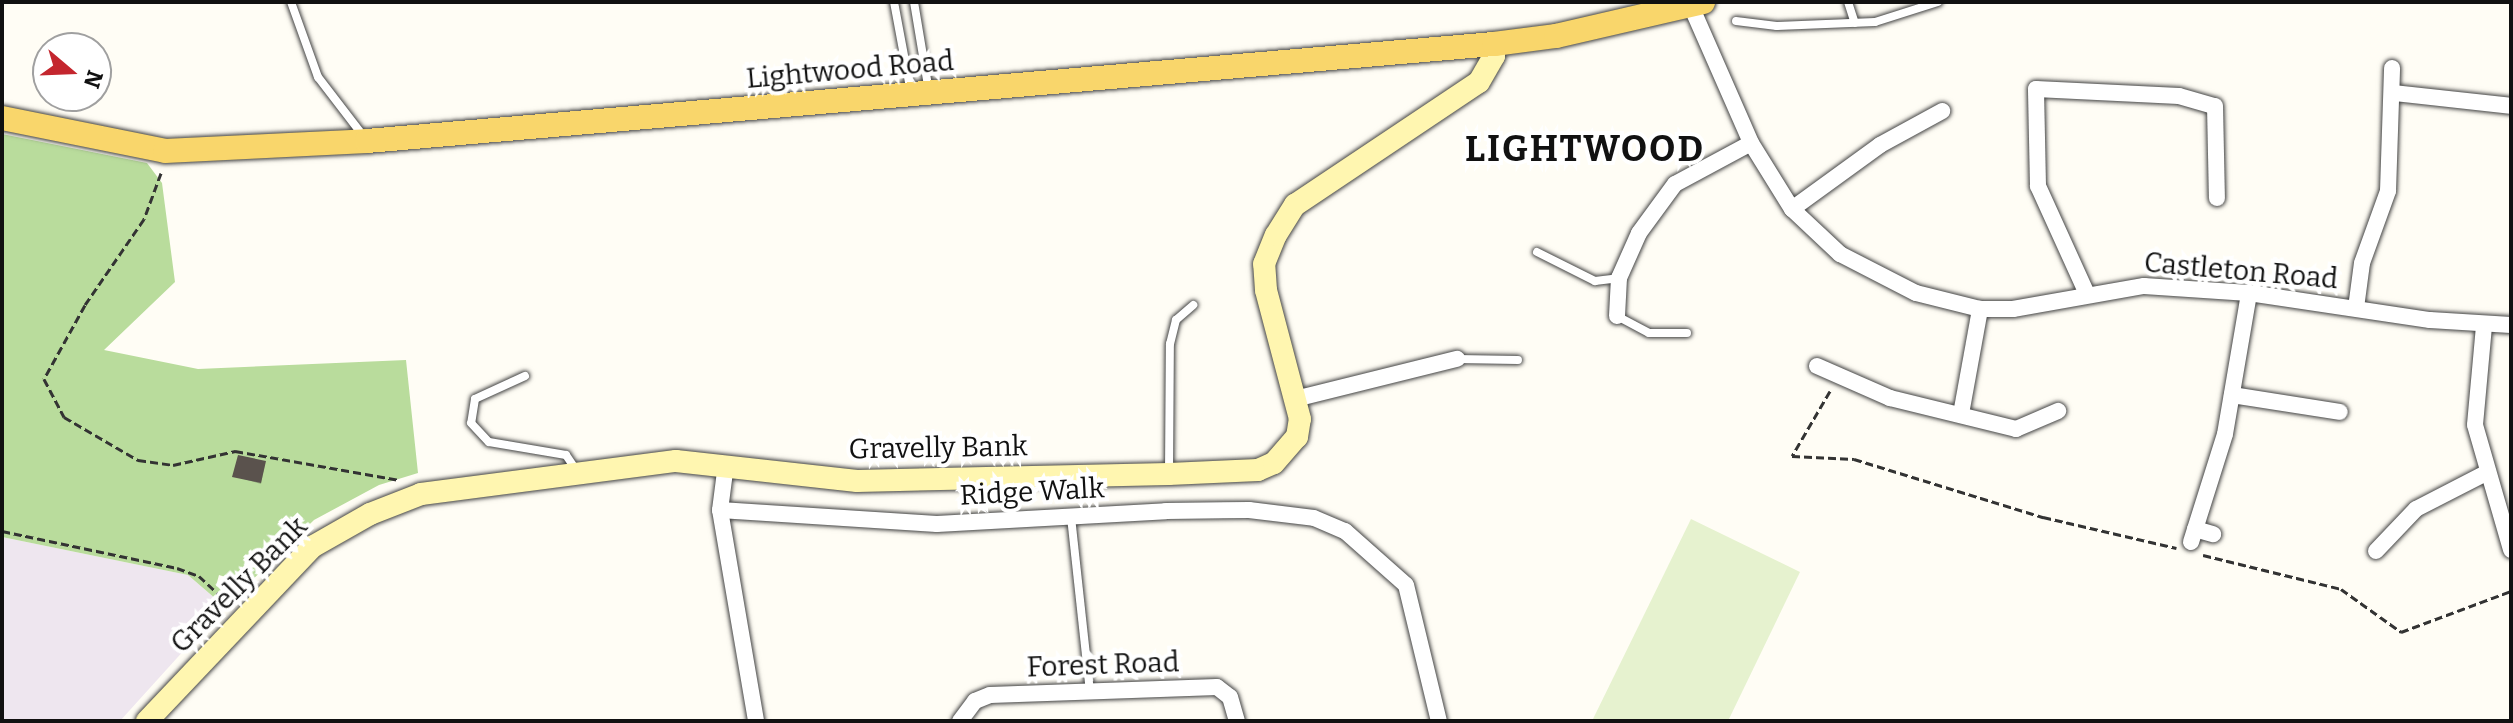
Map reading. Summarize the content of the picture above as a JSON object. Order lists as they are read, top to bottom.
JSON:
{
  "streets": {
    "main road": ["Lightwood Road"],
    "street": [
      "Castleton Road",
      "Gravelly Bank",
      "Ridge Walk",
      "Forest Road"
    ]
  },
  "crossings": [
    ["Lightwood Road", "Castleton Road"],
    ["Lightwood Road", "Gravelly Bank"]
  ],
  "districts": ["LIGHTWOOD"],
  "north": "right"
}
